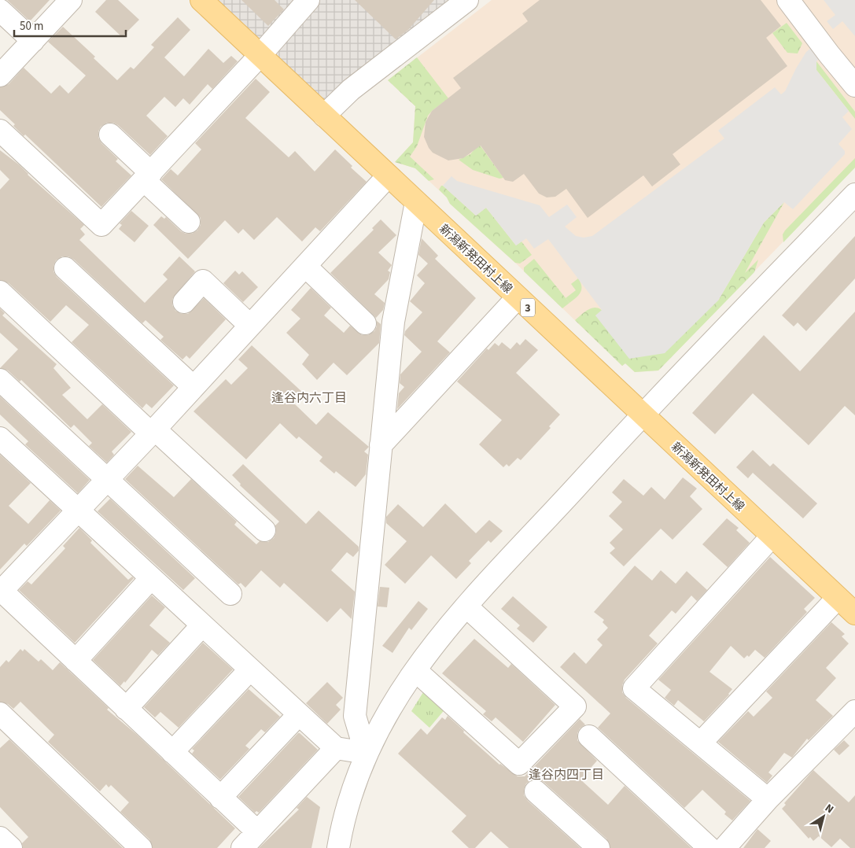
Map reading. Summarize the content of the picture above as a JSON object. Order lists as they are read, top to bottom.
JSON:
{
  "streets": {
    "main road": ["新潟新発田村上線", "3"]
  },
  "districts": ["逢谷内六丁目", "逢谷内四丁目"],
  "scale_bar": "50 m",
  "north": "top right"
}
